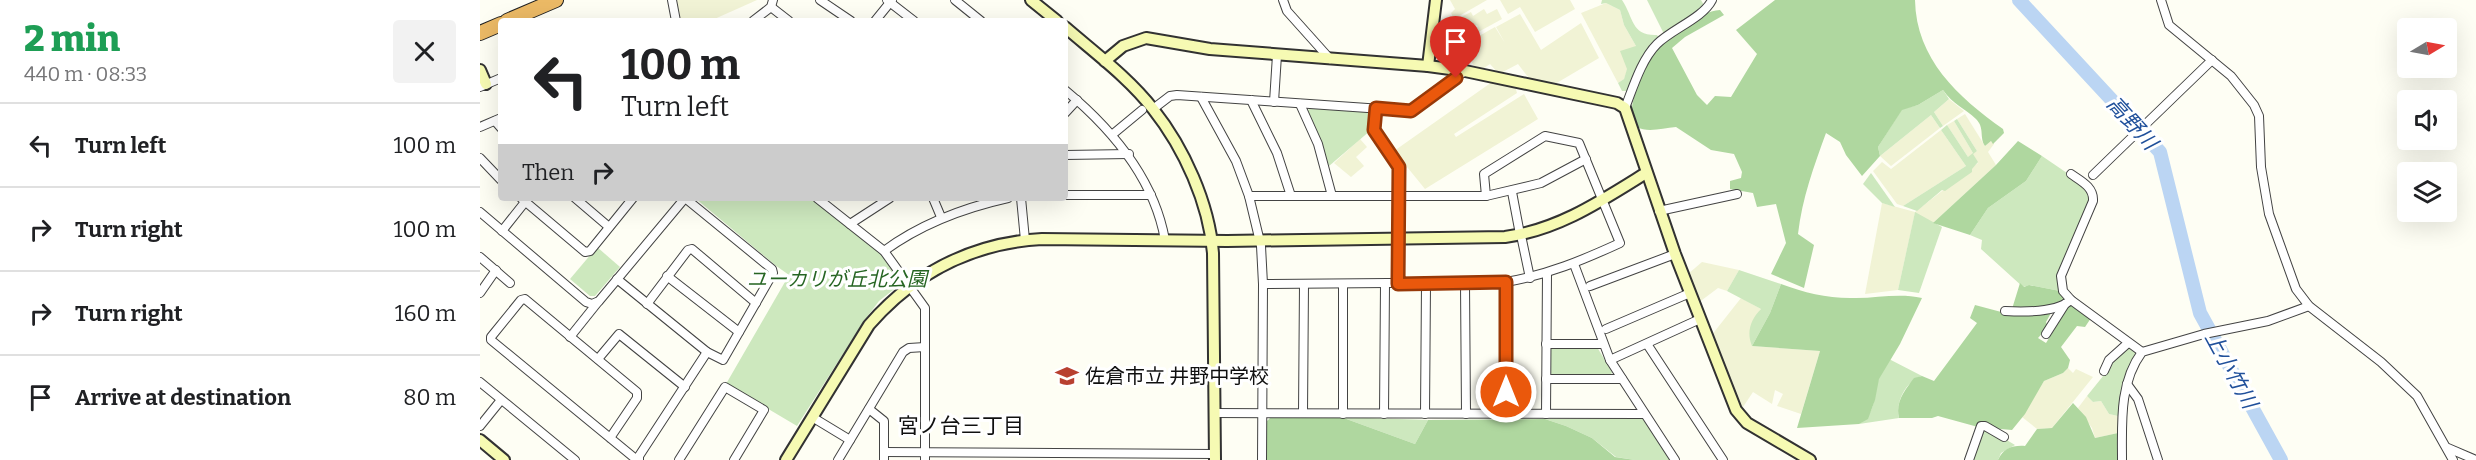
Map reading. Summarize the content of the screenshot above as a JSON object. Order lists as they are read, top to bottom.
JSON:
{
  "districts": ["宮ノ台三丁目"],
  "water": ["高野川", "上小竹川"],
  "parks": ["ユーカリが丘北公園"],
  "places": {
    "school or university": ["佐倉市立 井野中学校"]
  },
  "north": "right",
  "page": {
    "heading": ["2 min", "440 m · 08:33"],
    "turn": ["100 m", "Turn left"],
    "list": [
      {
        "name": "Turn left",
        "value": "100 m"
      },
      {
        "name": "Turn right",
        "value": "100 m"
      },
      {
        "name": "Turn right",
        "value": "160 m"
      },
      {
        "name": "Arrive at destination",
        "value": "80 m"
      }
    ],
    "then": "Then"
  }
}
